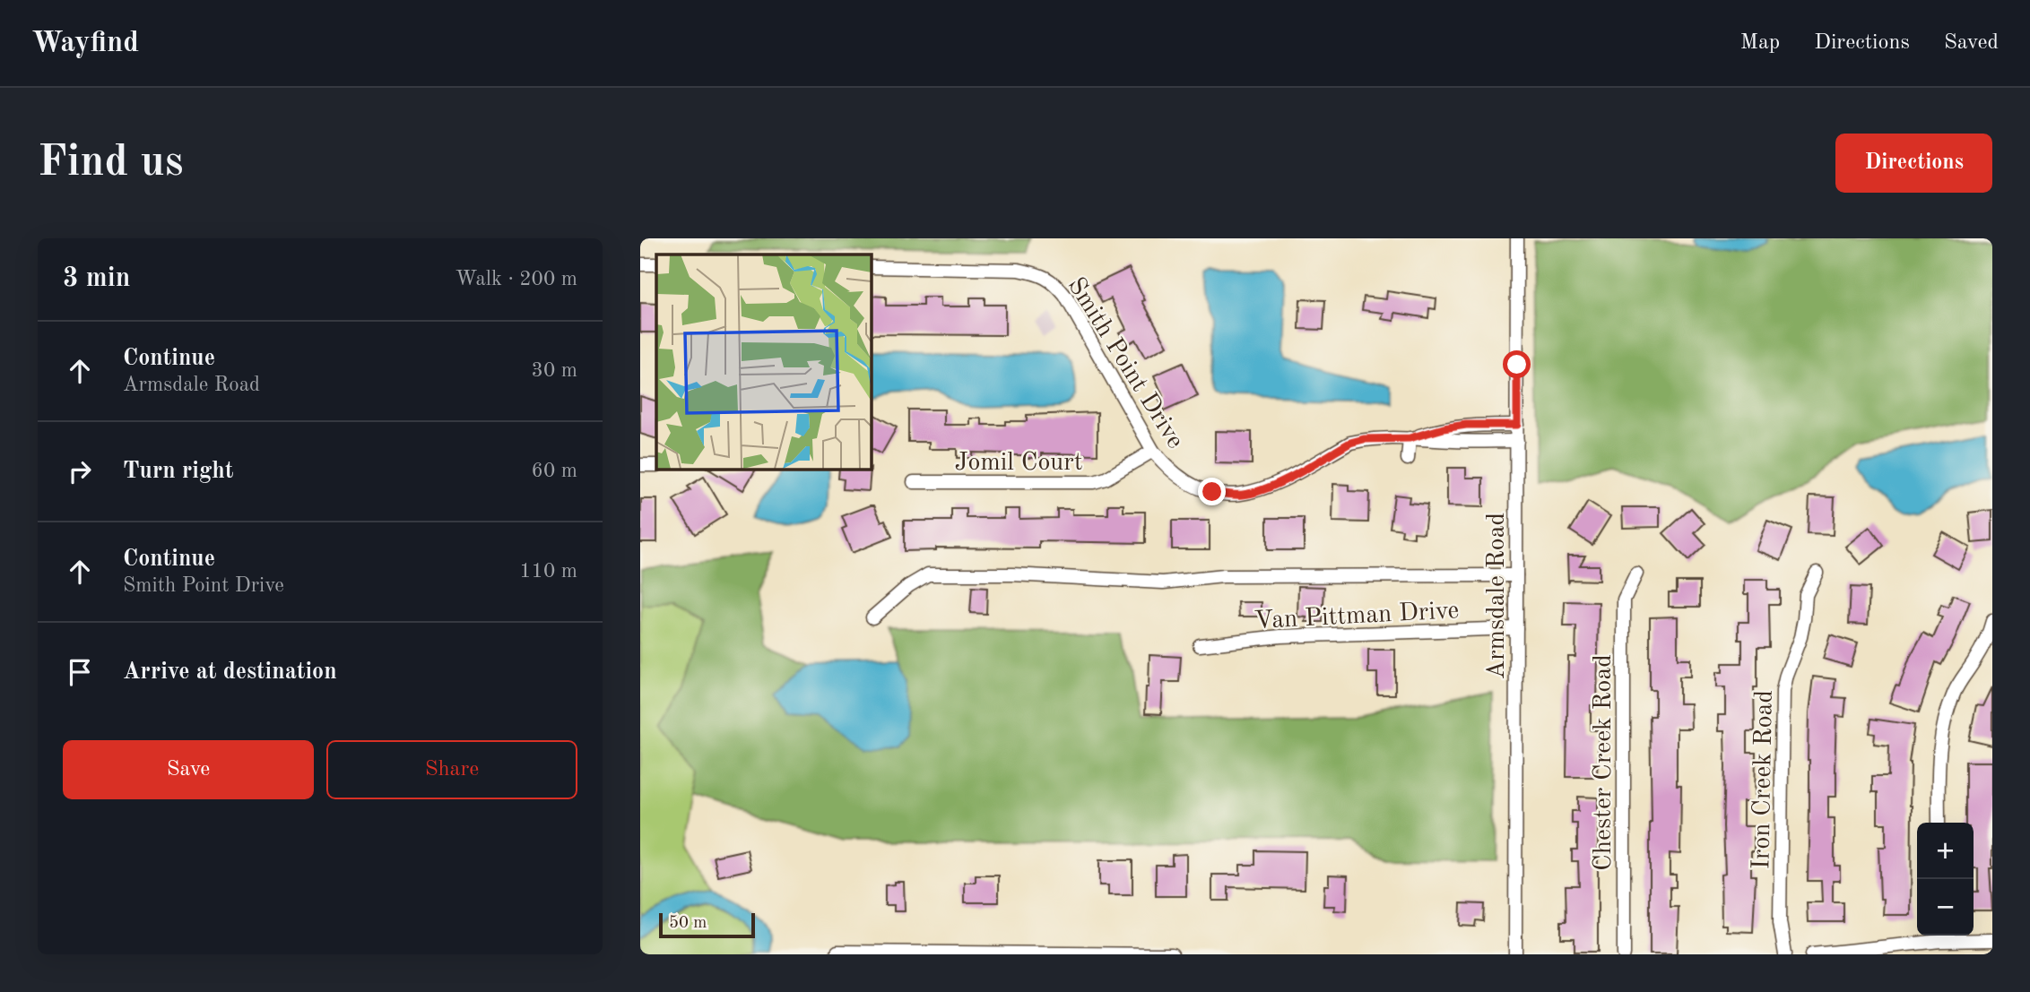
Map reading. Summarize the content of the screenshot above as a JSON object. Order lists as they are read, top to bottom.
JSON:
{
  "streets": {
    "street": [
      "Smith Point Drive",
      "Jomil Court",
      "Armsdale Road",
      "Van Pittman Drive",
      "Chester Creek Road",
      "Iron Creek Road"
    ]
  },
  "crossings": [
    ["Smith Point Drive", "Jomil Court"],
    ["Smith Point Drive", "Armsdale Road"],
    ["Armsdale Road", "Van Pittman Drive"]
  ],
  "scale_bar": "50 m",
  "page": {
    "header": "Wayfind",
    "nav": ["Map", "Directions", "Saved"],
    "buttons": [
      "Directions",
      ["Save", "Share"]
    ],
    "title": "Find us",
    "heading": ["3 min", "Walk · 200 m"],
    "list": [
      ["Continue", "Armsdale Road", "30 m"],
      ["Turn right", "60 m"],
      ["Continue", "Smith Point Drive", "110 m"],
      "Arrive at destination"
    ],
    "map_buttons": ["+", "−"],
    "scale": "50 m"
  }
}
